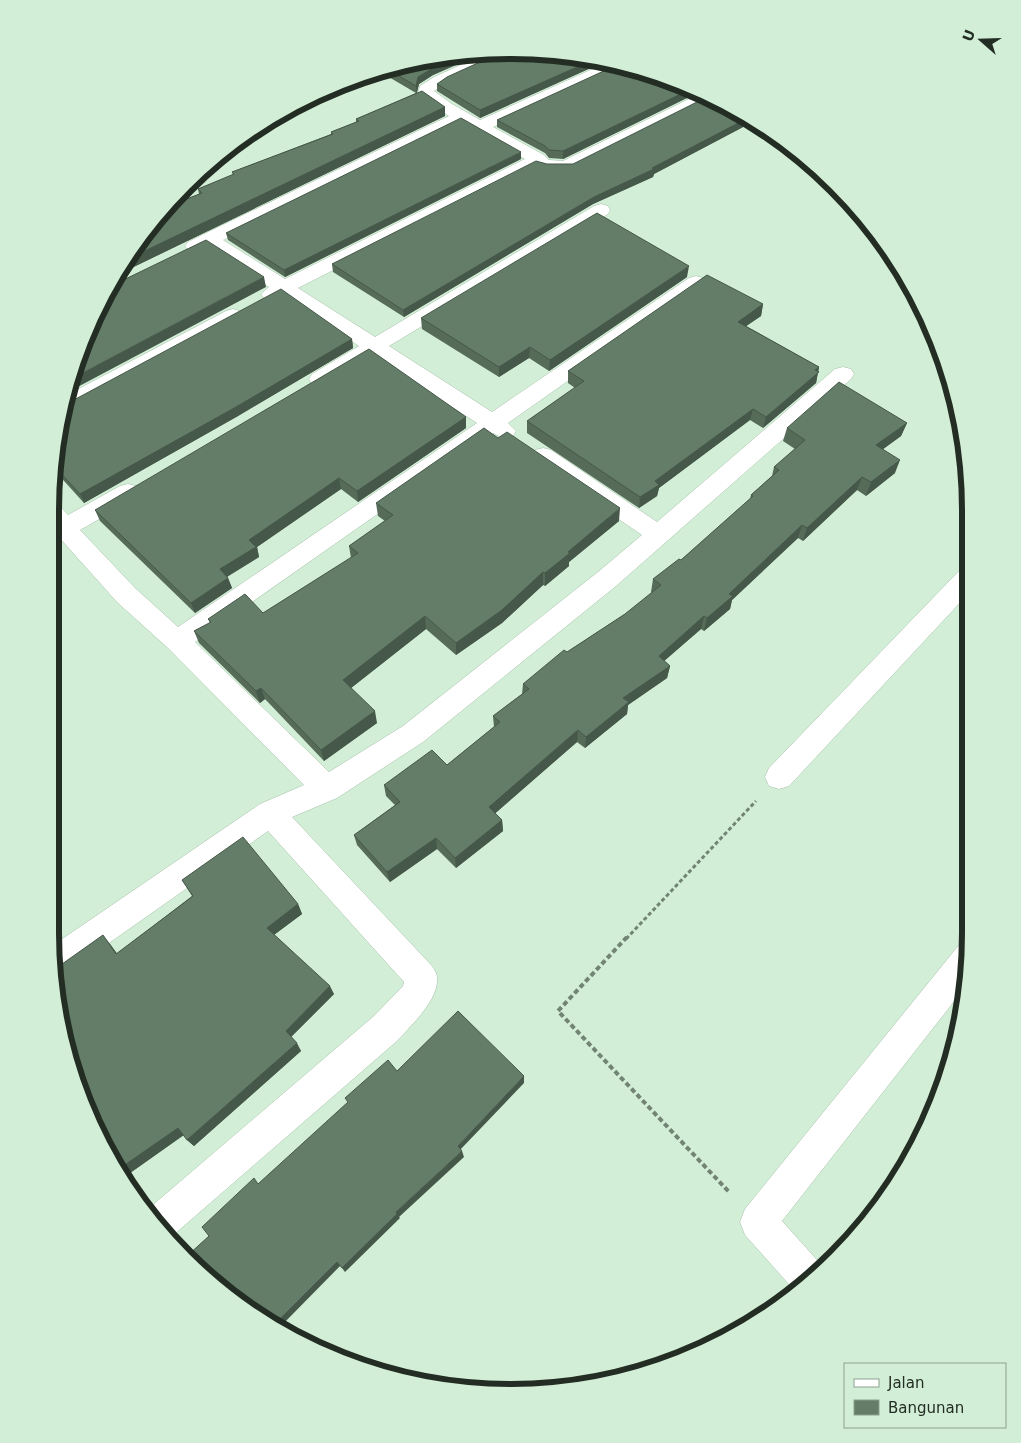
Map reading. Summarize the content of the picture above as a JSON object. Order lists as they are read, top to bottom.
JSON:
{
  "legend": ["Jalan", "Bangunan"],
  "north": "left"
}
